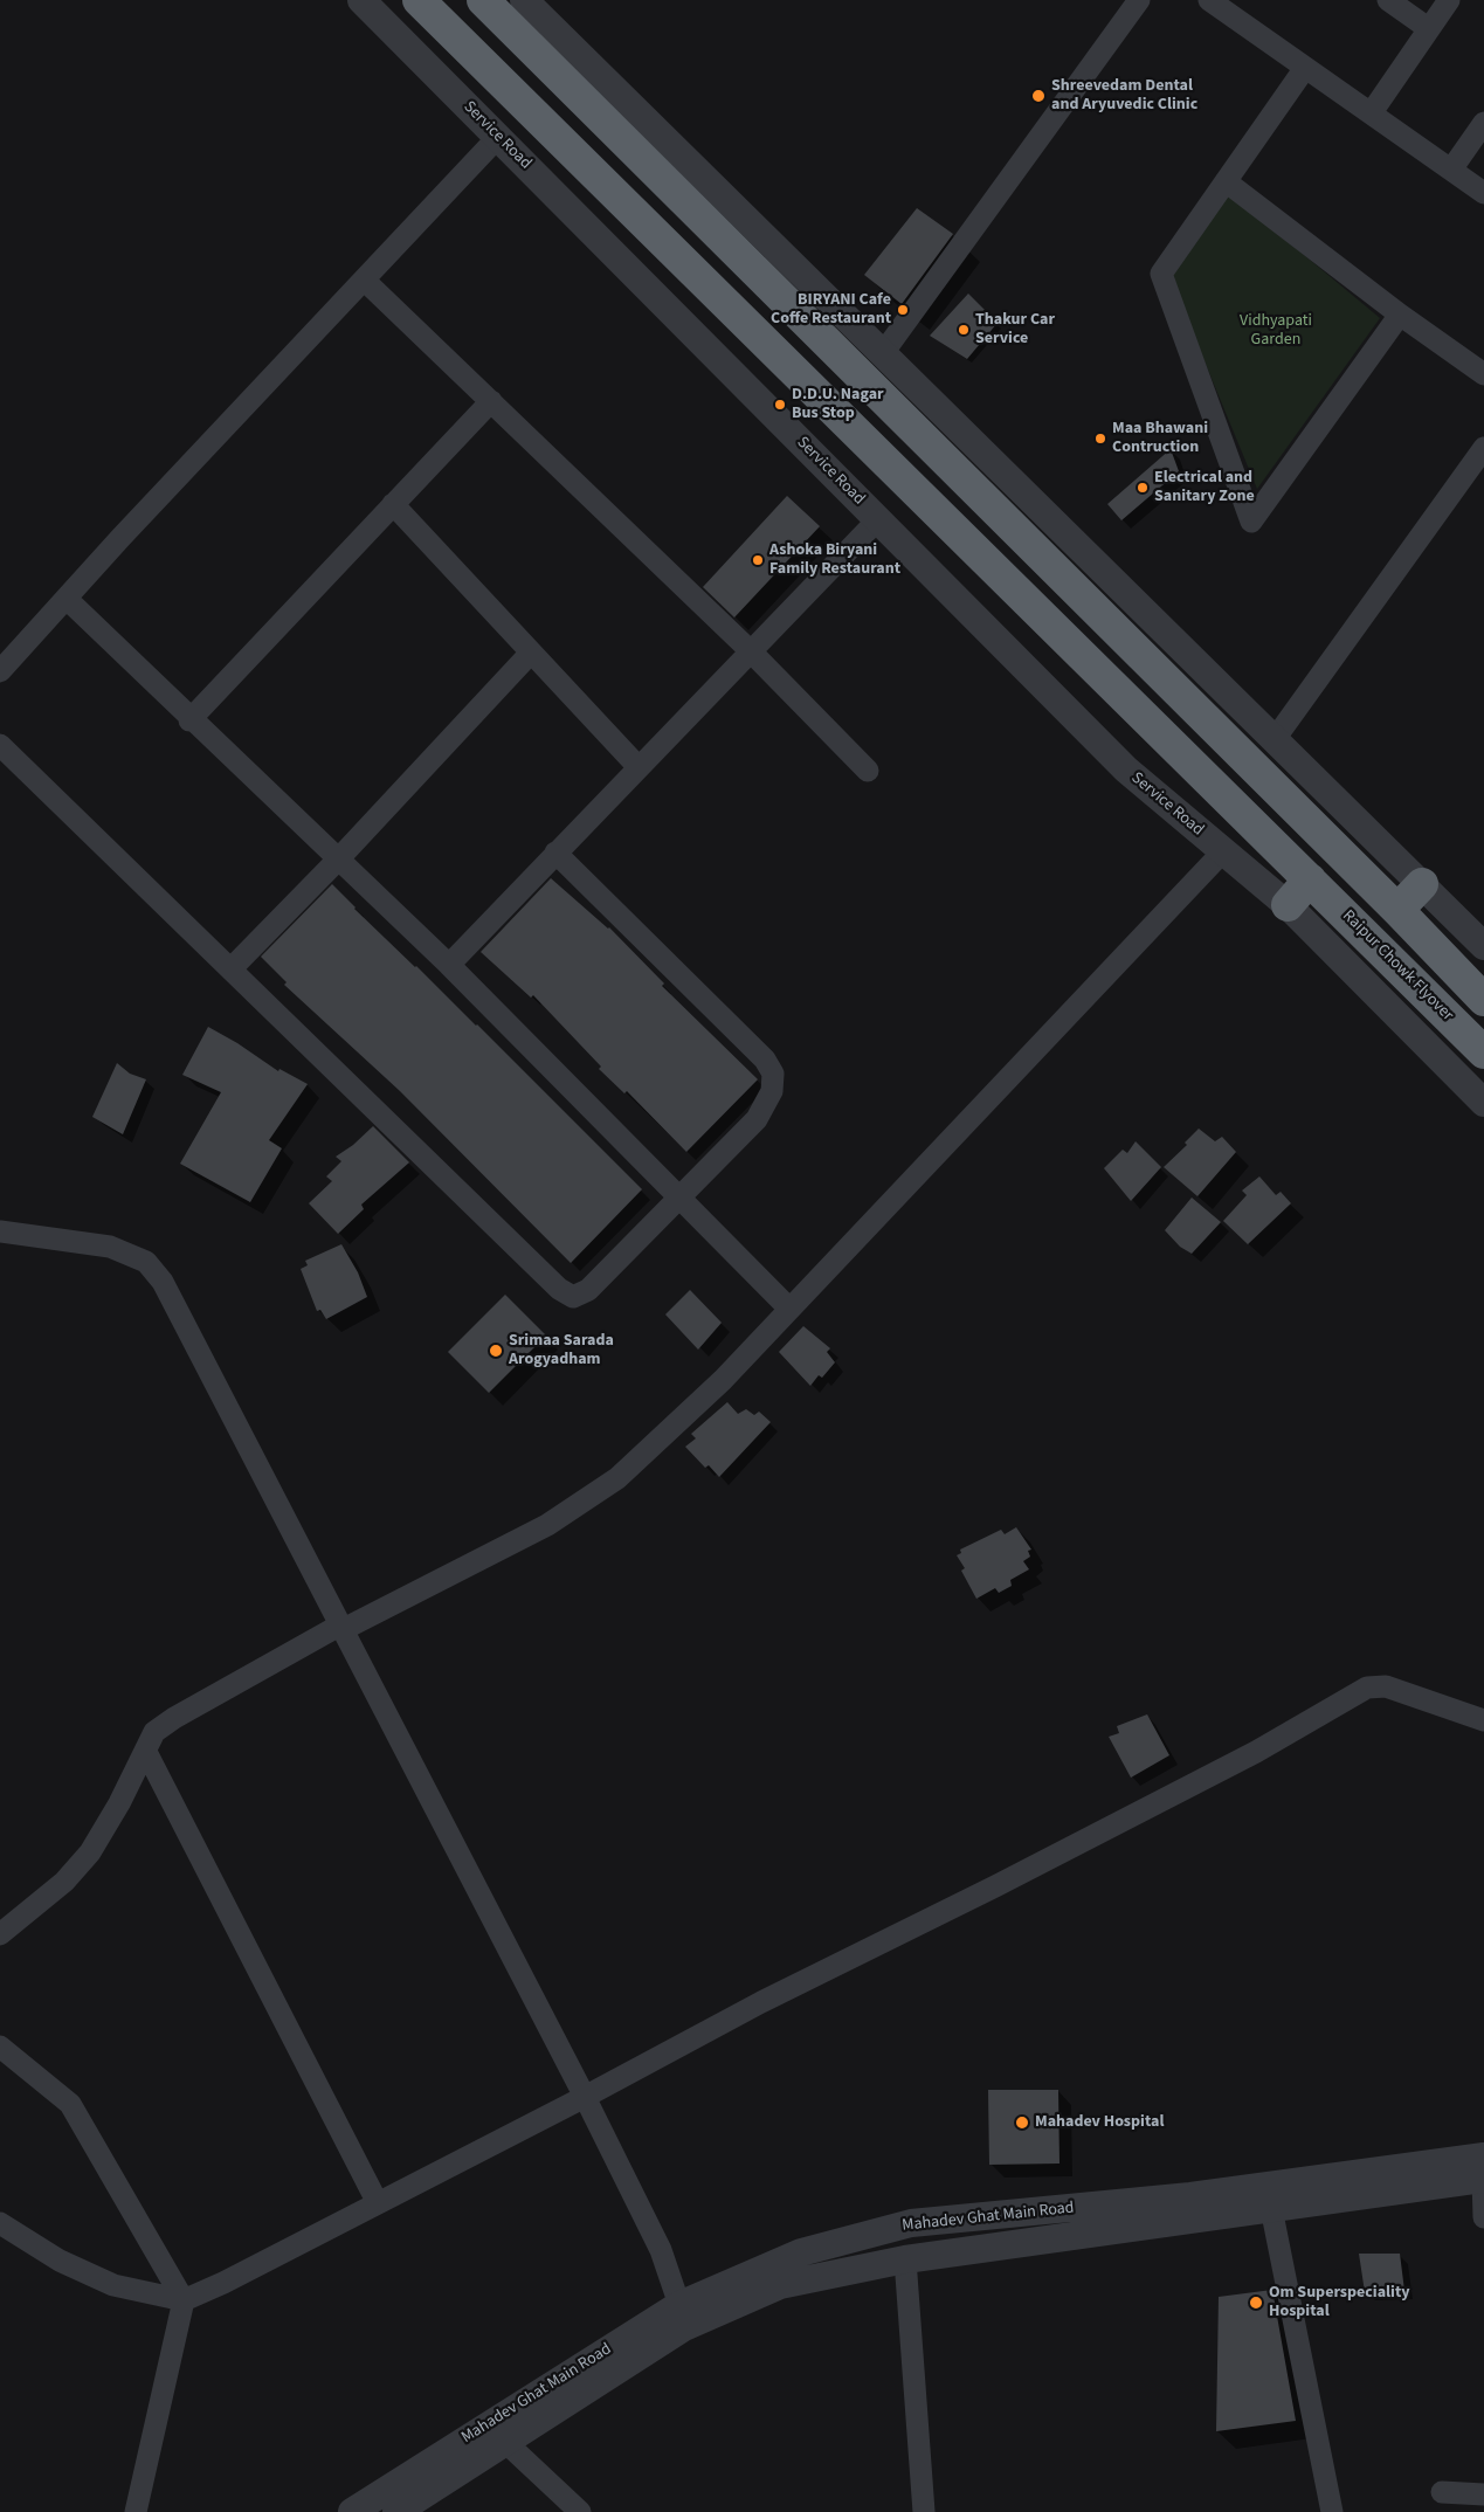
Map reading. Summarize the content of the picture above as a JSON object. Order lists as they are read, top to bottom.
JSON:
{
  "streets": {
    "highway": ["Raipur Chowk Flyover"],
    "street": ["Service Road", "Mahadev Ghat Main Road"]
  },
  "parks": ["Vidhyapati Garden"],
  "places": [
    "Shreevedam Dental and Aryuvedic Clinic",
    "BIRYANI Cafe Coffe Restaurant",
    "Thakur Car Service",
    "D.D.U. Nagar Bus Stop",
    "Maa Bhawani Contruction",
    "Electrical and Sanitary Zone",
    "Ashoka Biryani Family Restaurant",
    "Srimaa Sarada Arogyadham",
    "Mahadev Hospital",
    "Om Superspeciality Hospital"
  ]
}
